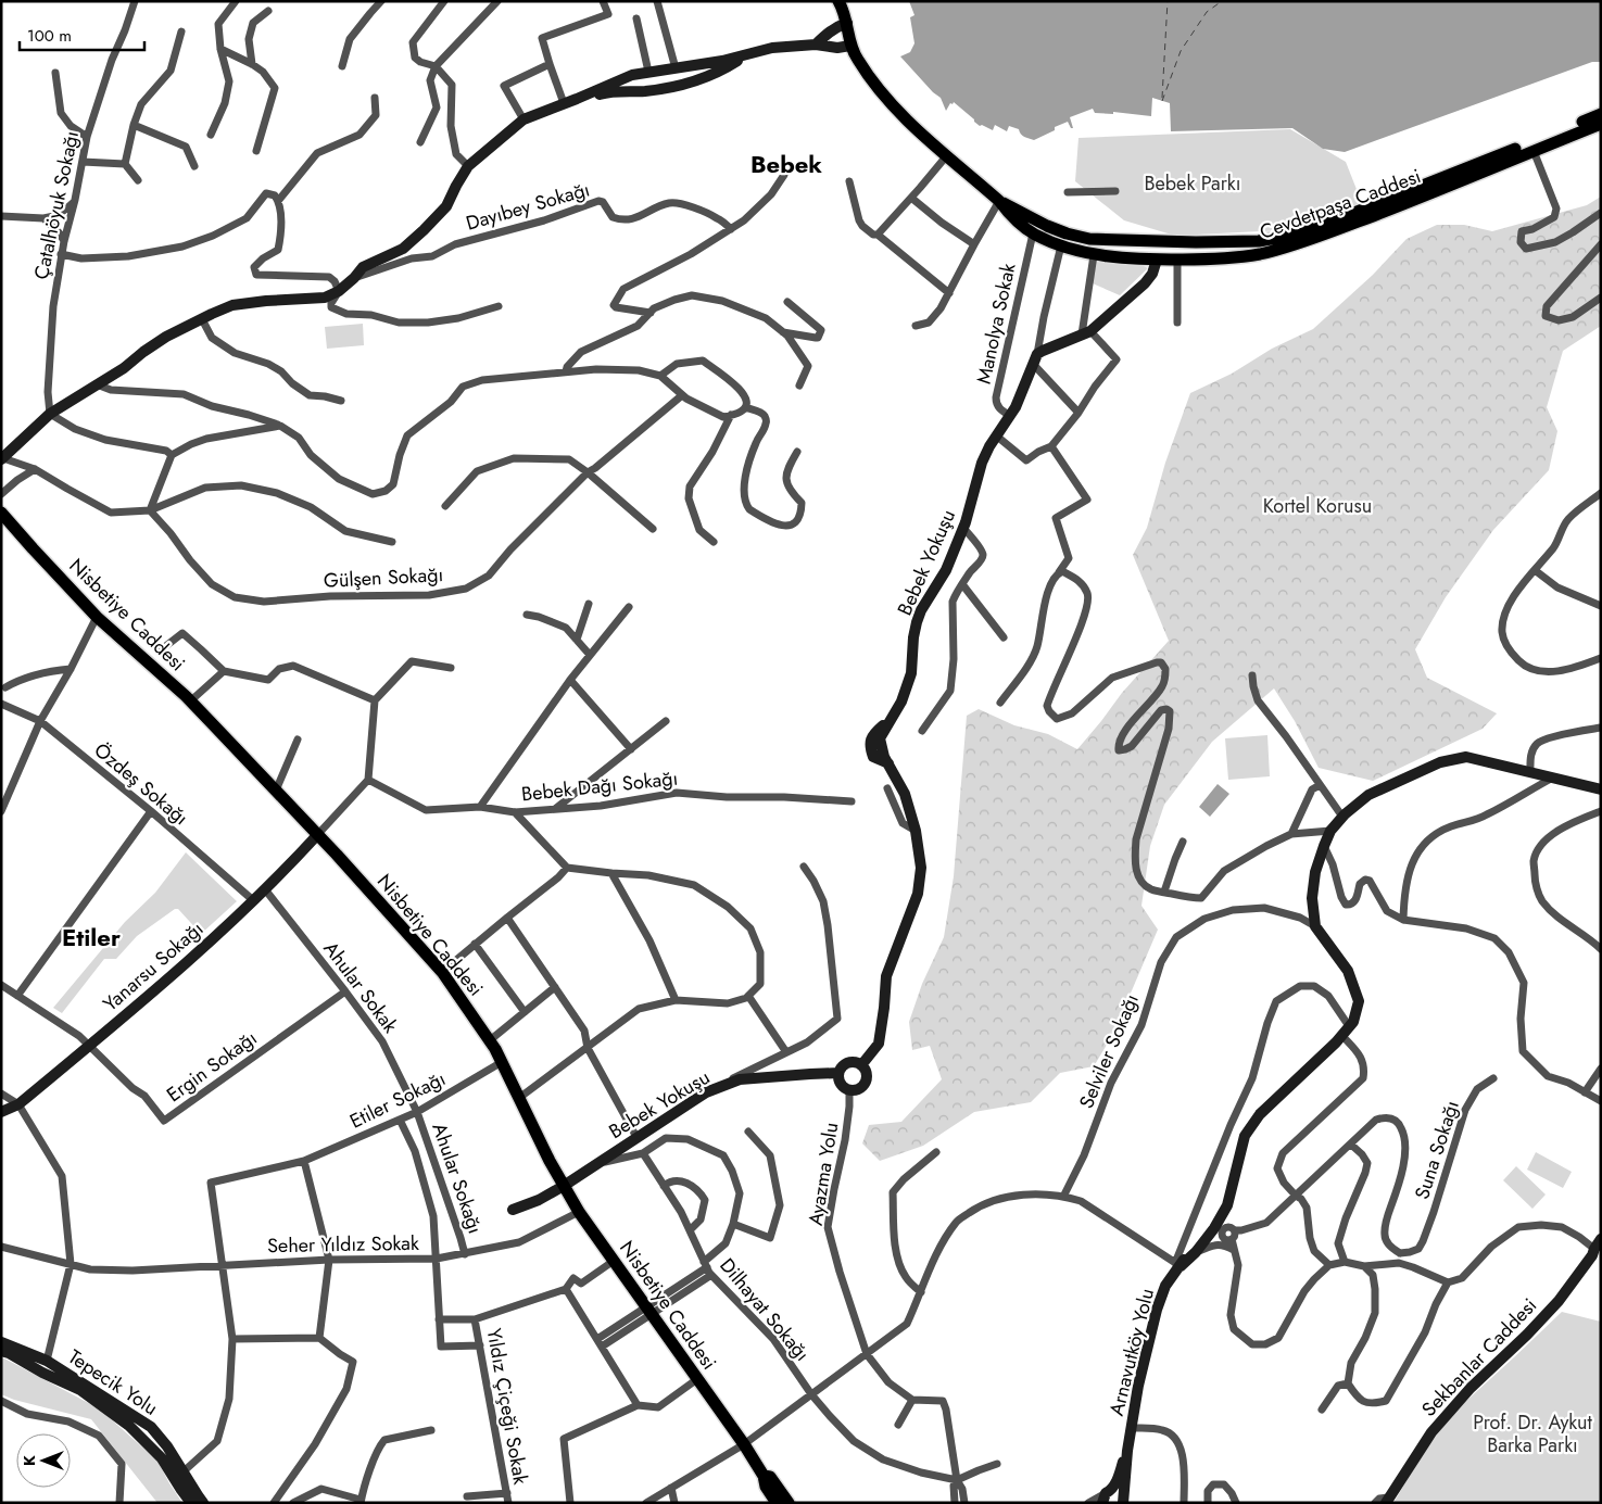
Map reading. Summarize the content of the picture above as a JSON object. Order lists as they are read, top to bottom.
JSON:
{
  "streets": {
    "main road": ["Cevdetpaşa Caddesi", "Nisbetiye Caddesi"],
    "street": [
      "Çatalhöyuk Sokağı",
      "Dayıbey Sokağı",
      "Manolya Sokak",
      "Bebek Yokuşu",
      "Gülşen Sokağı",
      "Özdeş Sokağı",
      "Bebek Dağı Sokağı",
      "Yanarsu Sokağı",
      "Ahular Sokak",
      "Selviler Sokağı",
      "Ergin Sokağı",
      "Etiler Sokağı",
      "Suna Sokağı",
      "Ayazma Yolu",
      "Ahular Sokağı",
      "Seher Yıldız Sokak",
      "Dilhayat Sokağı",
      "Arnavutköy Yolu",
      "Sekbanlar Caddesi",
      "Tepecik Yolu",
      "Yıldız Çiçeği Sokak"
    ]
  },
  "crossings": [
    ["Cevdetpaşa Caddesi", "Manolya Sokak"],
    ["Manolya Sokak", "Bebek Yokuşu"],
    ["Bebek Yokuşu", "Nisbetiye Caddesi"],
    ["Bebek Yokuşu", "Ayazma Yolu"],
    ["Nisbetiye Caddesi", "Yanarsu Sokağı"],
    ["Nisbetiye Caddesi", "Etiler Sokağı"],
    ["Nisbetiye Caddesi", "Seher Yıldız Sokak"],
    ["Özdeş Sokağı", "Yanarsu Sokağı"],
    ["Yanarsu Sokağı", "Ahular Sokak"],
    ["Yanarsu Sokağı", "Ergin Sokağı"],
    ["Ahular Sokak", "Ergin Sokağı"],
    ["Ahular Sokak", "Etiler Sokağı"],
    ["Ahular Sokak", "Ahular Sokağı"],
    ["Etiler Sokağı", "Ahular Sokağı"],
    ["Etiler Sokağı", "Seher Yıldız Sokak"],
    ["Ahular Sokağı", "Seher Yıldız Sokak"],
    ["Ahular Sokağı", "Yıldız Çiçeği Sokak"]
  ],
  "districts": ["Bebek", "Etiler"],
  "parks": ["Bebek Parkı", "Kortel Korusu", "Prof. Dr. Aykut Barka Parkı"],
  "scale_bar": "100 m",
  "north": "left"
}
